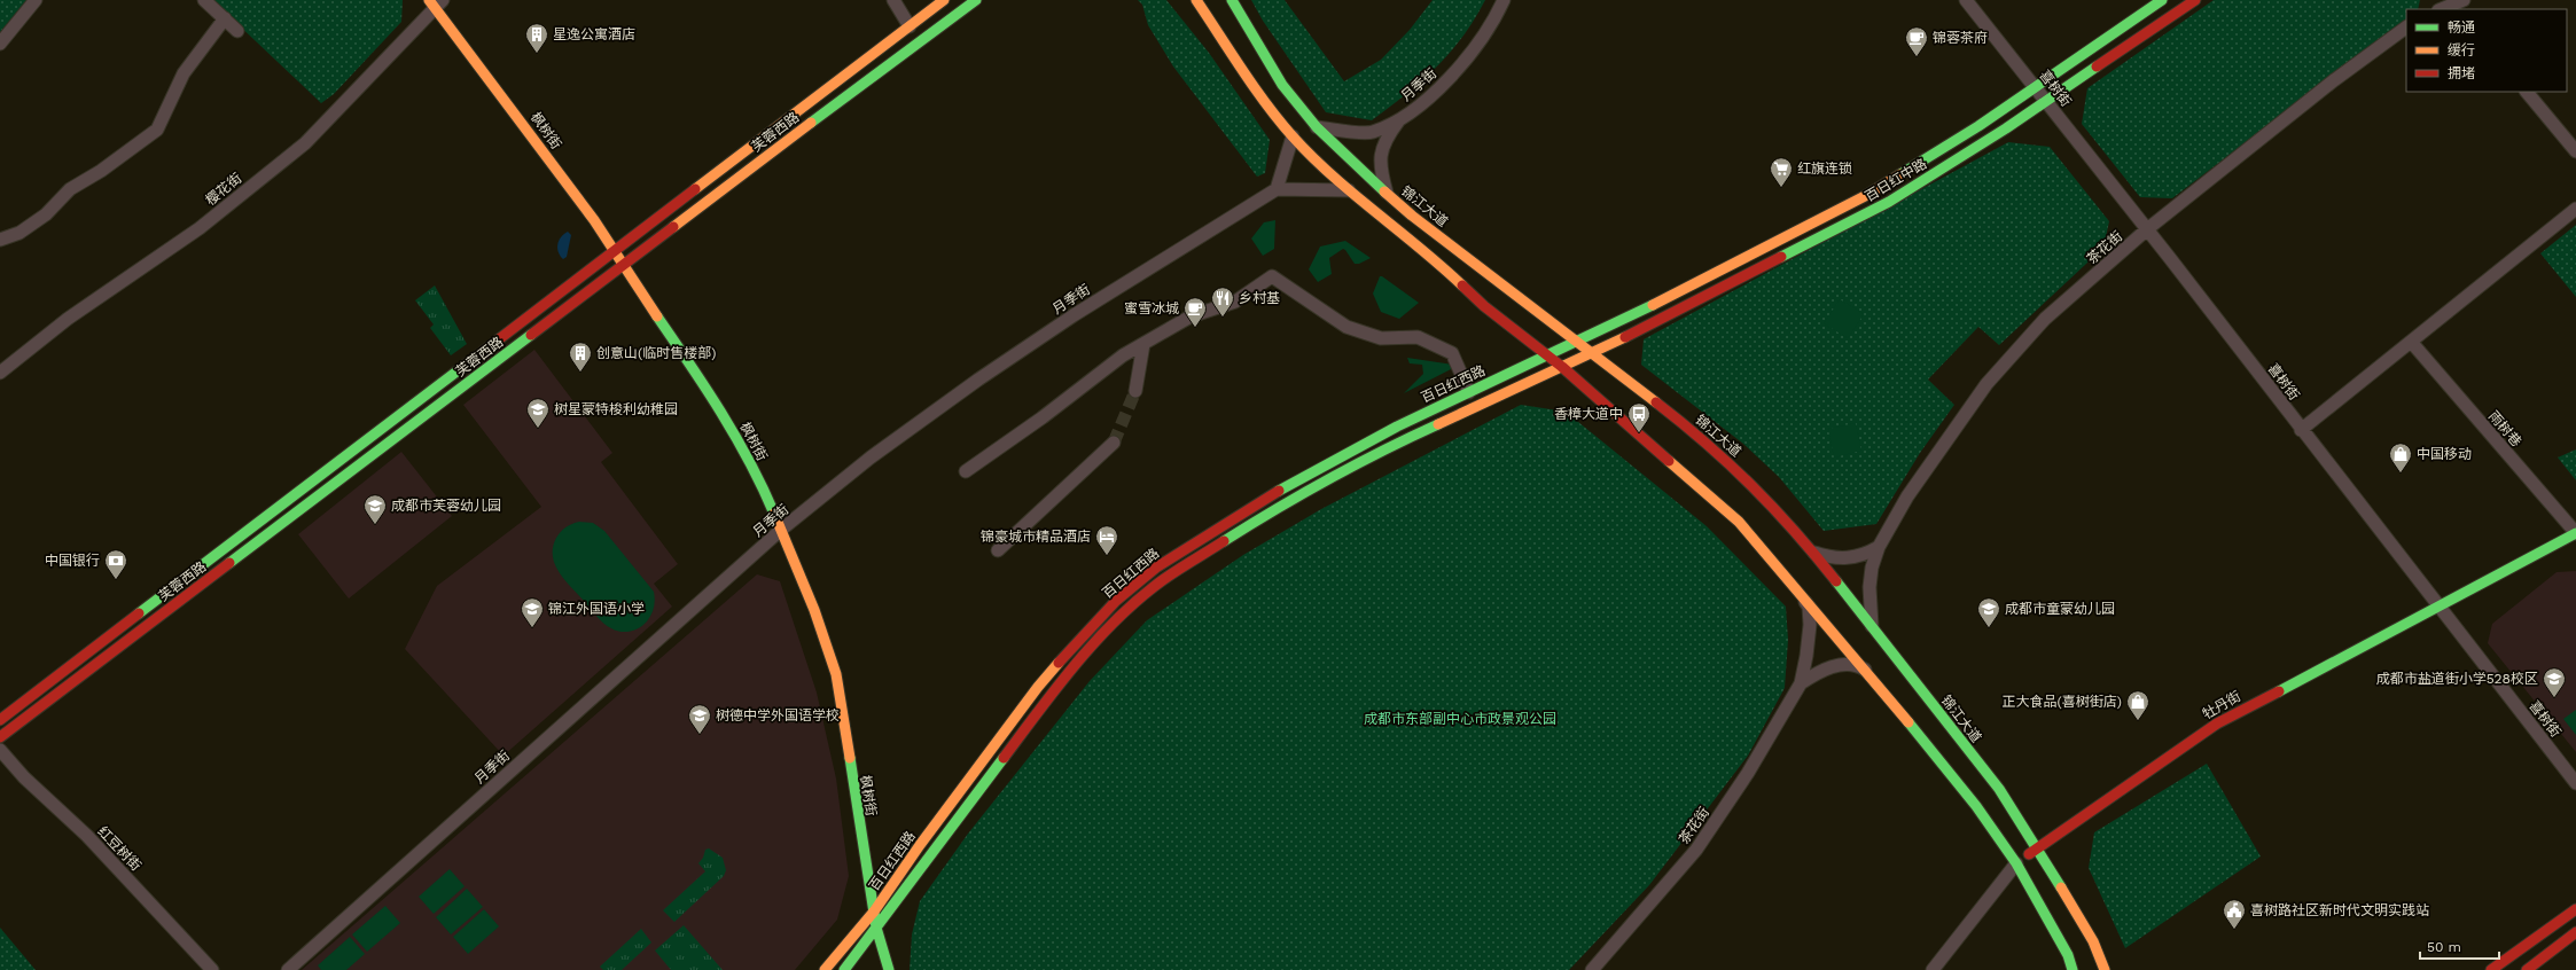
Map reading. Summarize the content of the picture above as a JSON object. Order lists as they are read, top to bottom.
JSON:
{
  "streets": {
    "main road": [
      "枫树街",
      "芙蓉西路",
      "百日红中路",
      "锦江大道",
      "百日红西路",
      "牡丹街"
    ],
    "street": [
      "月季街",
      "喜树街",
      "樱花街",
      "茶花街",
      "雨树巷",
      "红豆树街"
    ]
  },
  "crossings": [
    ["月季街", "枫树街"],
    ["月季街", "锦江大道"],
    ["喜树街", "百日红中路"],
    ["喜树街", "茶花街"],
    ["喜树街", "牡丹街"],
    ["枫树街", "芙蓉西路"],
    ["枫树街", "樱花街"],
    ["枫树街", "百日红西路"],
    ["百日红中路", "锦江大道"],
    ["百日红中路", "百日红西路"],
    ["锦江大道", "茶花街"],
    ["锦江大道", "百日红西路"],
    ["锦江大道", "牡丹街"],
    ["雨树巷", "牡丹街"]
  ],
  "parks": ["成都市东部副中心市政景观公园"],
  "places": {
    "building": ["星逸公寓酒店", "创意山(临时售楼部)"],
    "cafe": ["锦蓉茶府", "蜜雪冰城"],
    "supermarket": ["红旗连锁"],
    "restaurant": ["乡村基"],
    "school or university": [
      "树星蒙特梭利幼稚园",
      "成都市芙蓉幼儿园",
      "锦江外国语小学",
      "成都市童蒙幼儿园",
      "成都市盐道街小学528校区",
      "树德中学外国语学校"
    ],
    "bus stop": ["香樟大道中"],
    "shop": ["中国移动", "正大食品(喜树街店)"],
    "hotel": ["锦豪城市精品酒店"],
    "bank": ["中国银行"],
    "public building": ["喜树路社区新时代文明实践站"]
  },
  "legend": ["畅通", "缓行", "拥堵"],
  "scale_bar": "50 m"
}
